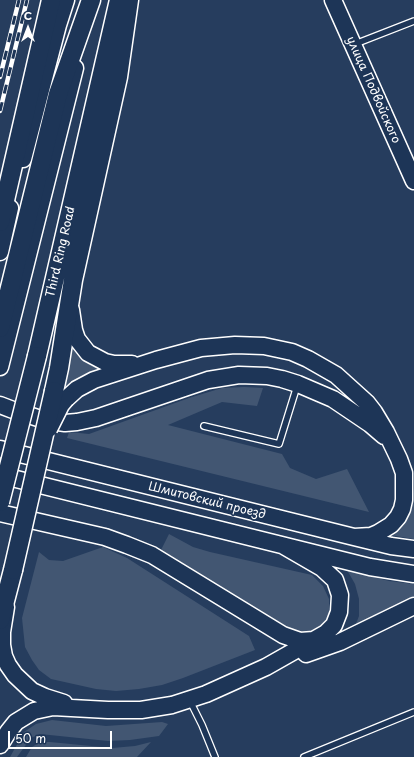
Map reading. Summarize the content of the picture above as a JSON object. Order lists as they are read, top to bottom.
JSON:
{
  "streets": {
    "main road": ["улица Подвойского", "Third Ring Road", "Шмитовский проезд"]
  },
  "scale_bar": "50 m",
  "north": "top"
}
